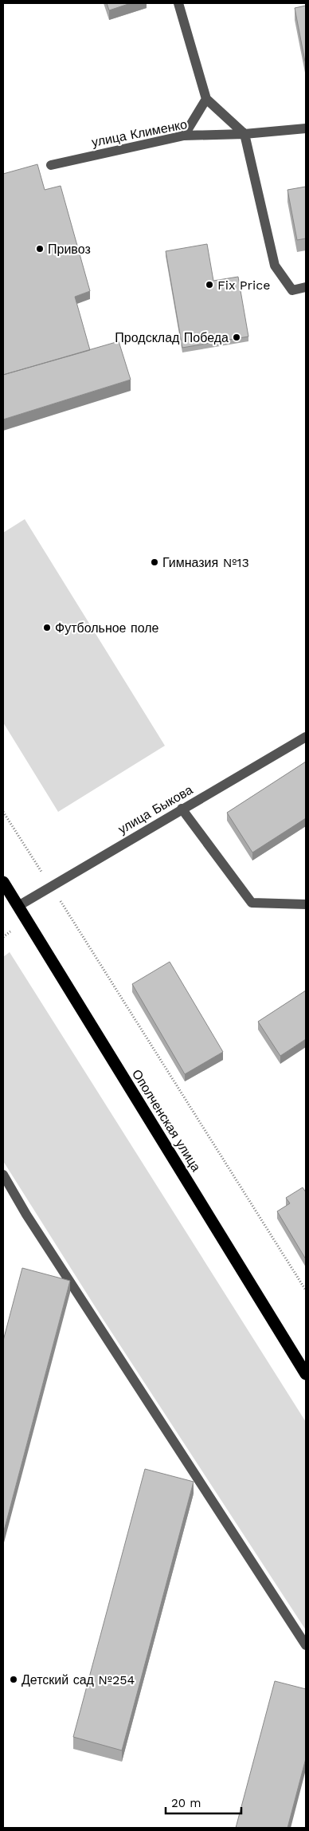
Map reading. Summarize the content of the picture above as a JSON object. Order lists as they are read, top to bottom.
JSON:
{
  "streets": {
    "highway": ["Ополченская улица"],
    "street": ["улица Клименко", "улица Быкова"]
  },
  "crossings": [
    ["улица Быкова", "Ополченская улица"]
  ],
  "places": [
    "Привоз",
    "Fix Price",
    "Продсклад Победа",
    "Гимназия №13",
    "Футбольное поле",
    "Детский сад №254"
  ],
  "scale_bar": "20 m"
}
